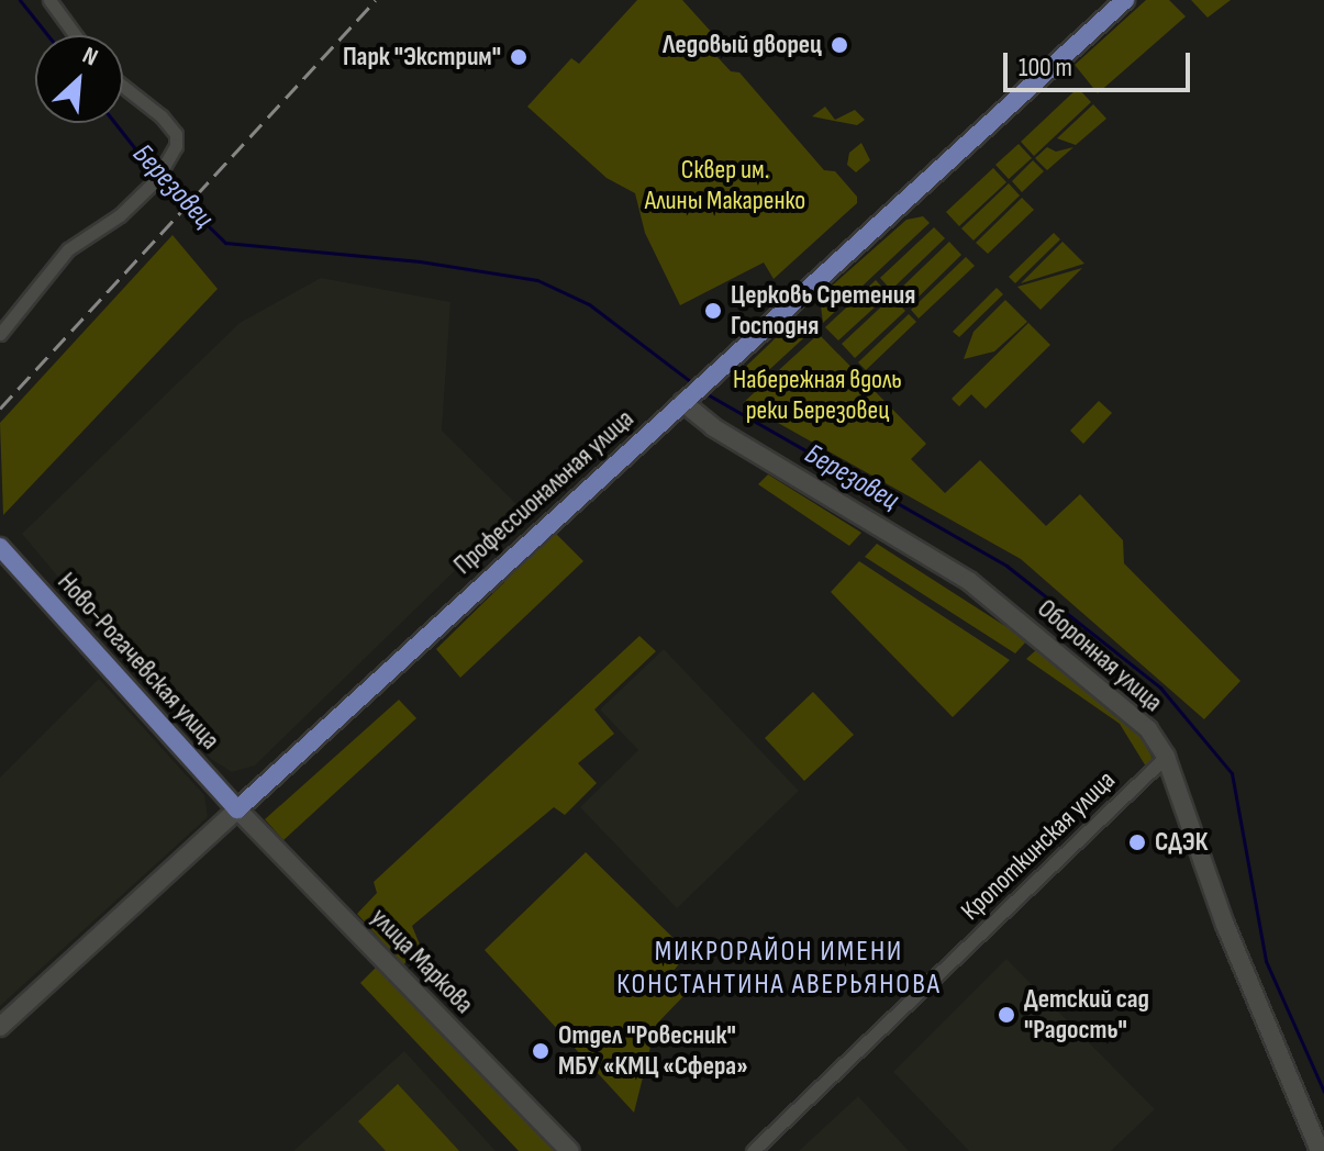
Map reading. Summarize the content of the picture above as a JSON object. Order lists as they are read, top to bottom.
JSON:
{
  "streets": {
    "main road": ["Профессиональная улица", "Ново-Рогачевская улица"],
    "street": ["Оборонная улица", "Кропоткинская улица", "улица Маркова"]
  },
  "crossings": [
    ["Профессиональная улица", "Оборонная улица"],
    ["Профессиональная улица", "Ново-Рогачевская улица"],
    ["Профессиональная улица", "улица Маркова"],
    ["Оборонная улица", "Кропоткинская улица"],
    ["Ново-Рогачевская улица", "улица Маркова"]
  ],
  "districts": ["МИКРОРАЙОН ИМЕНИ КОНСТАНТИНА АВЕРЬЯНОВА"],
  "water": ["Березовец"],
  "parks": ["Сквер им. Алины Макаренко", "Набережная вдоль реки Березовец"],
  "places": [
    "Ледовый дворец",
    "Парк \"Экстрим\"",
    "Церковь Сретения Господня",
    "СДЭК",
    "Детский сад \"Радость\"",
    "Отдел \"Ровесник\" МБУ «КМЦ «Сфера»"
  ],
  "scale_bar": "100 m",
  "north": "top right"
}
